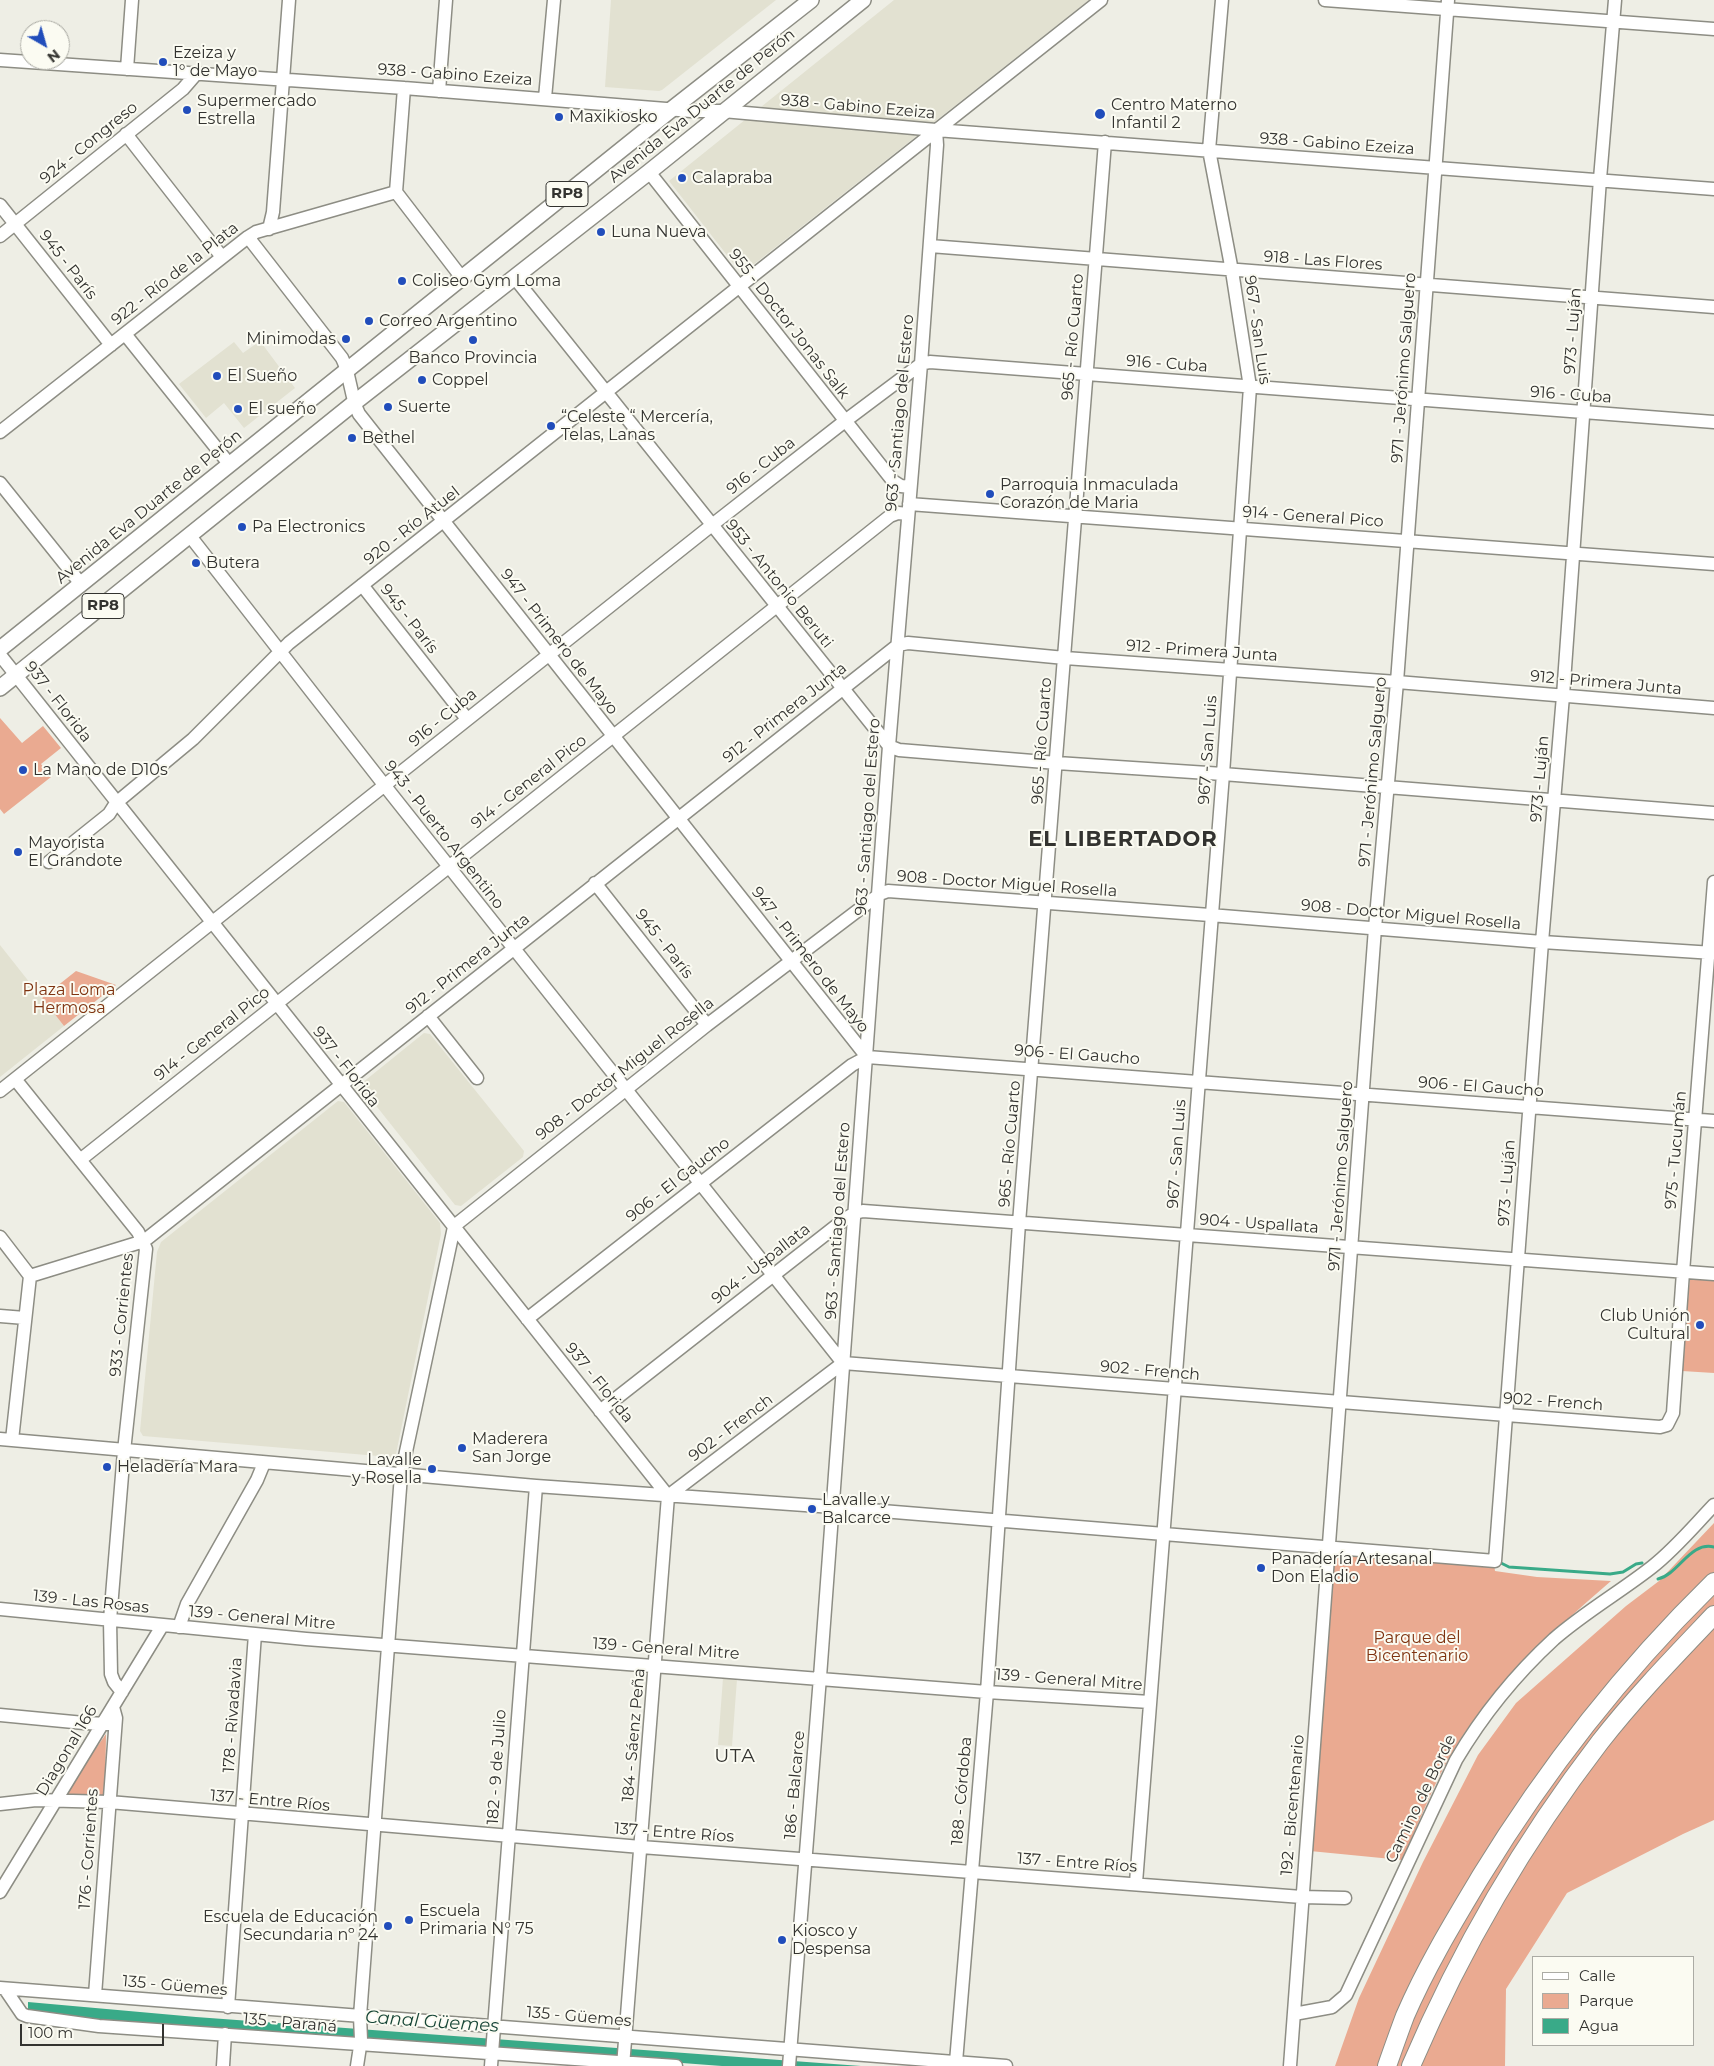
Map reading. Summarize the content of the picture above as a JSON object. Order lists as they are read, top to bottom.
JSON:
{
  "streets": {
    "main road": ["Avenida Eva Duarte de Perón", "RP8"],
    "street": [
      "938 - Gabino Ezeiza",
      "924 - Congreso",
      "918 - Las Flores",
      "945 - París",
      "922 - Río de la Plata",
      "955 - Doctor Jonas Salk",
      "967 - San Luis",
      "973 - Luján",
      "965 - Río Cuarto",
      "916 - Cuba",
      "971 - Jerónimo Salguero",
      "963 - Santiago del Estero",
      "914 - General Pico",
      "920 - Río Atuel",
      "953 - Antonio Beruti",
      "947 - Primero de Mayo",
      "912 - Primera Junta",
      "937 - Florida",
      "943 - Puerto Argentino",
      "908 - Doctor Miguel Rosella",
      "906 - El Gaucho",
      "975 - Tucumán",
      "904 - Uspallata",
      "933 - Corrientes",
      "902 - French",
      "139 - Las Rosas",
      "139 - General Mitre",
      "178 - Rivadavia",
      "184 - Sáenz Peña",
      "Diagonal 166",
      "182 - 9 de Julio",
      "186 - Balcarce",
      "188 - Córdoba",
      "Camino de Borde",
      "137 - Entre Ríos",
      "192 - Bicentenario",
      "176 - Corrientes",
      "135 - Güemes",
      "135 - Paraná"
    ]
  },
  "crossings": [
    ["938 - Gabino Ezeiza", "Avenida Eva Duarte de Perón"],
    ["938 - Gabino Ezeiza", "924 - Congreso"],
    ["938 - Gabino Ezeiza", "967 - San Luis"],
    ["938 - Gabino Ezeiza", "973 - Luján"],
    ["938 - Gabino Ezeiza", "965 - Río Cuarto"],
    ["938 - Gabino Ezeiza", "971 - Jerónimo Salguero"],
    ["938 - Gabino Ezeiza", "963 - Santiago del Estero"],
    ["938 - Gabino Ezeiza", "920 - Río Atuel"],
    ["Avenida Eva Duarte de Perón", "955 - Doctor Jonas Salk"],
    ["Avenida Eva Duarte de Perón", "953 - Antonio Beruti"],
    ["Avenida Eva Duarte de Perón", "947 - Primero de Mayo"],
    ["Avenida Eva Duarte de Perón", "937 - Florida"],
    ["Avenida Eva Duarte de Perón", "943 - Puerto Argentino"],
    ["924 - Congreso", "945 - París"],
    ["918 - Las Flores", "967 - San Luis"],
    ["918 - Las Flores", "973 - Luján"],
    ["918 - Las Flores", "965 - Río Cuarto"],
    ["918 - Las Flores", "971 - Jerónimo Salguero"],
    ["918 - Las Flores", "963 - Santiago del Estero"],
    ["945 - París", "922 - Río de la Plata"],
    ["945 - París", "916 - Cuba"],
    ["945 - París", "920 - Río Atuel"],
    ["945 - París", "912 - Primera Junta"],
    ["945 - París", "908 - Doctor Miguel Rosella"],
    ["922 - Río de la Plata", "947 - Primero de Mayo"],
    ["955 - Doctor Jonas Salk", "916 - Cuba"],
    ["955 - Doctor Jonas Salk", "963 - Santiago del Estero"],
    ["955 - Doctor Jonas Salk", "920 - Río Atuel"],
    ["967 - San Luis", "916 - Cuba"],
    ["967 - San Luis", "914 - General Pico"],
    ["967 - San Luis", "912 - Primera Junta"],
    ["967 - San Luis", "908 - Doctor Miguel Rosella"],
    ["967 - San Luis", "906 - El Gaucho"],
    ["967 - San Luis", "904 - Uspallata"],
    ["967 - San Luis", "902 - French"],
    ["967 - San Luis", "139 - General Mitre"],
    ["967 - San Luis", "137 - Entre Ríos"],
    ["973 - Luján", "916 - Cuba"],
    ["973 - Luján", "971 - Jerónimo Salguero"],
    ["973 - Luján", "914 - General Pico"],
    ["973 - Luján", "912 - Primera Junta"],
    ["973 - Luján", "908 - Doctor Miguel Rosella"],
    ["973 - Luján", "906 - El Gaucho"],
    ["973 - Luján", "904 - Uspallata"],
    ["973 - Luján", "902 - French"],
    ["973 - Luján", "192 - Bicentenario"],
    ["965 - Río Cuarto", "916 - Cuba"],
    ["965 - Río Cuarto", "914 - General Pico"],
    ["965 - Río Cuarto", "912 - Primera Junta"],
    ["965 - Río Cuarto", "908 - Doctor Miguel Rosella"],
    ["965 - Río Cuarto", "906 - El Gaucho"],
    ["965 - Río Cuarto", "904 - Uspallata"],
    ["965 - Río Cuarto", "902 - French"],
    ["965 - Río Cuarto", "188 - Córdoba"],
    ["916 - Cuba", "971 - Jerónimo Salguero"],
    ["916 - Cuba", "963 - Santiago del Estero"],
    ["916 - Cuba", "953 - Antonio Beruti"],
    ["916 - Cuba", "947 - Primero de Mayo"],
    ["916 - Cuba", "937 - Florida"],
    ["916 - Cuba", "943 - Puerto Argentino"],
    ["916 - Cuba", "933 - Corrientes"],
    ["971 - Jerónimo Salguero", "914 - General Pico"],
    ["971 - Jerónimo Salguero", "912 - Primera Junta"],
    ["971 - Jerónimo Salguero", "908 - Doctor Miguel Rosella"],
    ["971 - Jerónimo Salguero", "906 - El Gaucho"],
    ["971 - Jerónimo Salguero", "904 - Uspallata"],
    ["971 - Jerónimo Salguero", "902 - French"],
    ["971 - Jerónimo Salguero", "192 - Bicentenario"],
    ["963 - Santiago del Estero", "914 - General Pico"],
    ["963 - Santiago del Estero", "920 - Río Atuel"],
    ["963 - Santiago del Estero", "953 - Antonio Beruti"],
    ["963 - Santiago del Estero", "947 - Primero de Mayo"],
    ["963 - Santiago del Estero", "912 - Primera Junta"],
    ["963 - Santiago del Estero", "943 - Puerto Argentino"],
    ["963 - Santiago del Estero", "908 - Doctor Miguel Rosella"],
    ["963 - Santiago del Estero", "906 - El Gaucho"],
    ["963 - Santiago del Estero", "904 - Uspallata"],
    ["963 - Santiago del Estero", "902 - French"],
    ["963 - Santiago del Estero", "186 - Balcarce"],
    ["914 - General Pico", "953 - Antonio Beruti"],
    ["914 - General Pico", "947 - Primero de Mayo"],
    ["914 - General Pico", "937 - Florida"],
    ["914 - General Pico", "943 - Puerto Argentino"],
    ["914 - General Pico", "933 - Corrientes"],
    ["920 - Río Atuel", "953 - Antonio Beruti"],
    ["920 - Río Atuel", "947 - Primero de Mayo"],
    ["920 - Río Atuel", "937 - Florida"],
    ["920 - Río Atuel", "943 - Puerto Argentino"],
    ["953 - Antonio Beruti", "912 - Primera Junta"],
    ["947 - Primero de Mayo", "912 - Primera Junta"],
    ["947 - Primero de Mayo", "908 - Doctor Miguel Rosella"],
    ["947 - Primero de Mayo", "906 - El Gaucho"],
    ["912 - Primera Junta", "937 - Florida"],
    ["912 - Primera Junta", "943 - Puerto Argentino"],
    ["912 - Primera Junta", "933 - Corrientes"],
    ["937 - Florida", "908 - Doctor Miguel Rosella"],
    ["937 - Florida", "906 - El Gaucho"],
    ["937 - Florida", "904 - Uspallata"],
    ["937 - Florida", "902 - French"],
    ["937 - Florida", "184 - Sáenz Peña"],
    ["943 - Puerto Argentino", "908 - Doctor Miguel Rosella"],
    ["943 - Puerto Argentino", "906 - El Gaucho"],
    ["943 - Puerto Argentino", "904 - Uspallata"],
    ["943 - Puerto Argentino", "902 - French"],
    ["908 - Doctor Miguel Rosella", "975 - Tucumán"],
    ["906 - El Gaucho", "975 - Tucumán"],
    ["975 - Tucumán", "904 - Uspallata"],
    ["975 - Tucumán", "902 - French"],
    ["902 - French", "184 - Sáenz Peña"],
    ["139 - Las Rosas", "139 - General Mitre"],
    ["139 - Las Rosas", "Diagonal 166"],
    ["139 - General Mitre", "178 - Rivadavia"],
    ["139 - General Mitre", "184 - Sáenz Peña"],
    ["139 - General Mitre", "182 - 9 de Julio"],
    ["139 - General Mitre", "186 - Balcarce"],
    ["139 - General Mitre", "188 - Córdoba"],
    ["178 - Rivadavia", "137 - Entre Ríos"],
    ["178 - Rivadavia", "135 - Güemes"],
    ["184 - Sáenz Peña", "137 - Entre Ríos"],
    ["184 - Sáenz Peña", "135 - Güemes"],
    ["184 - Sáenz Peña", "135 - Paraná"],
    ["Diagonal 166", "137 - Entre Ríos"],
    ["Diagonal 166", "176 - Corrientes"],
    ["182 - 9 de Julio", "137 - Entre Ríos"],
    ["182 - 9 de Julio", "135 - Güemes"],
    ["182 - 9 de Julio", "135 - Paraná"],
    ["186 - Balcarce", "137 - Entre Ríos"],
    ["186 - Balcarce", "135 - Güemes"],
    ["188 - Córdoba", "137 - Entre Ríos"],
    ["188 - Córdoba", "135 - Güemes"],
    ["Camino de Borde", "192 - Bicentenario"],
    ["137 - Entre Ríos", "192 - Bicentenario"],
    ["137 - Entre Ríos", "176 - Corrientes"],
    ["176 - Corrientes", "135 - Güemes"],
    ["135 - Güemes", "135 - Paraná"]
  ],
  "districts": ["EL LIBERTADOR", "UTA"],
  "water": ["Canal Güemes"],
  "parks": ["Plaza Loma Hermosa", "Parque del Bicentenario"],
  "places": [
    "Ezeiza y 1° de Mayo",
    "Supermercado Estrella",
    "Centro Materno Infantil 2",
    "Maxikiosko",
    "Calapraba",
    "Luna Nueva",
    "Coliseo Gym Loma",
    "Correo Argentino",
    "Minimodas",
    "Banco Provincia",
    "El Sueño",
    "Coppel",
    "Suerte",
    "El sueño",
    "“Celeste “ Mercería, Telas, Lanas",
    "Bethel",
    "Parroquia Inmaculada Corazón de Maria",
    "Pa Electronics",
    "Butera",
    "La Mano de D10s",
    "Mayorista El Grandote",
    "Club Unión Cultural",
    "Maderera San Jorge",
    "Heladería Mara",
    "Lavalle y Rosella",
    "Lavalle y Balcarce",
    "Panadería Artesanal Don Eladio",
    "Escuela Primaria N° 75",
    "Escuela de Educación Secundaria nº 24",
    "Kiosco y Despensa"
  ],
  "legend": ["Calle", "Parque", "Agua"],
  "scale_bar": "100 m",
  "north": "bottom right"
}
